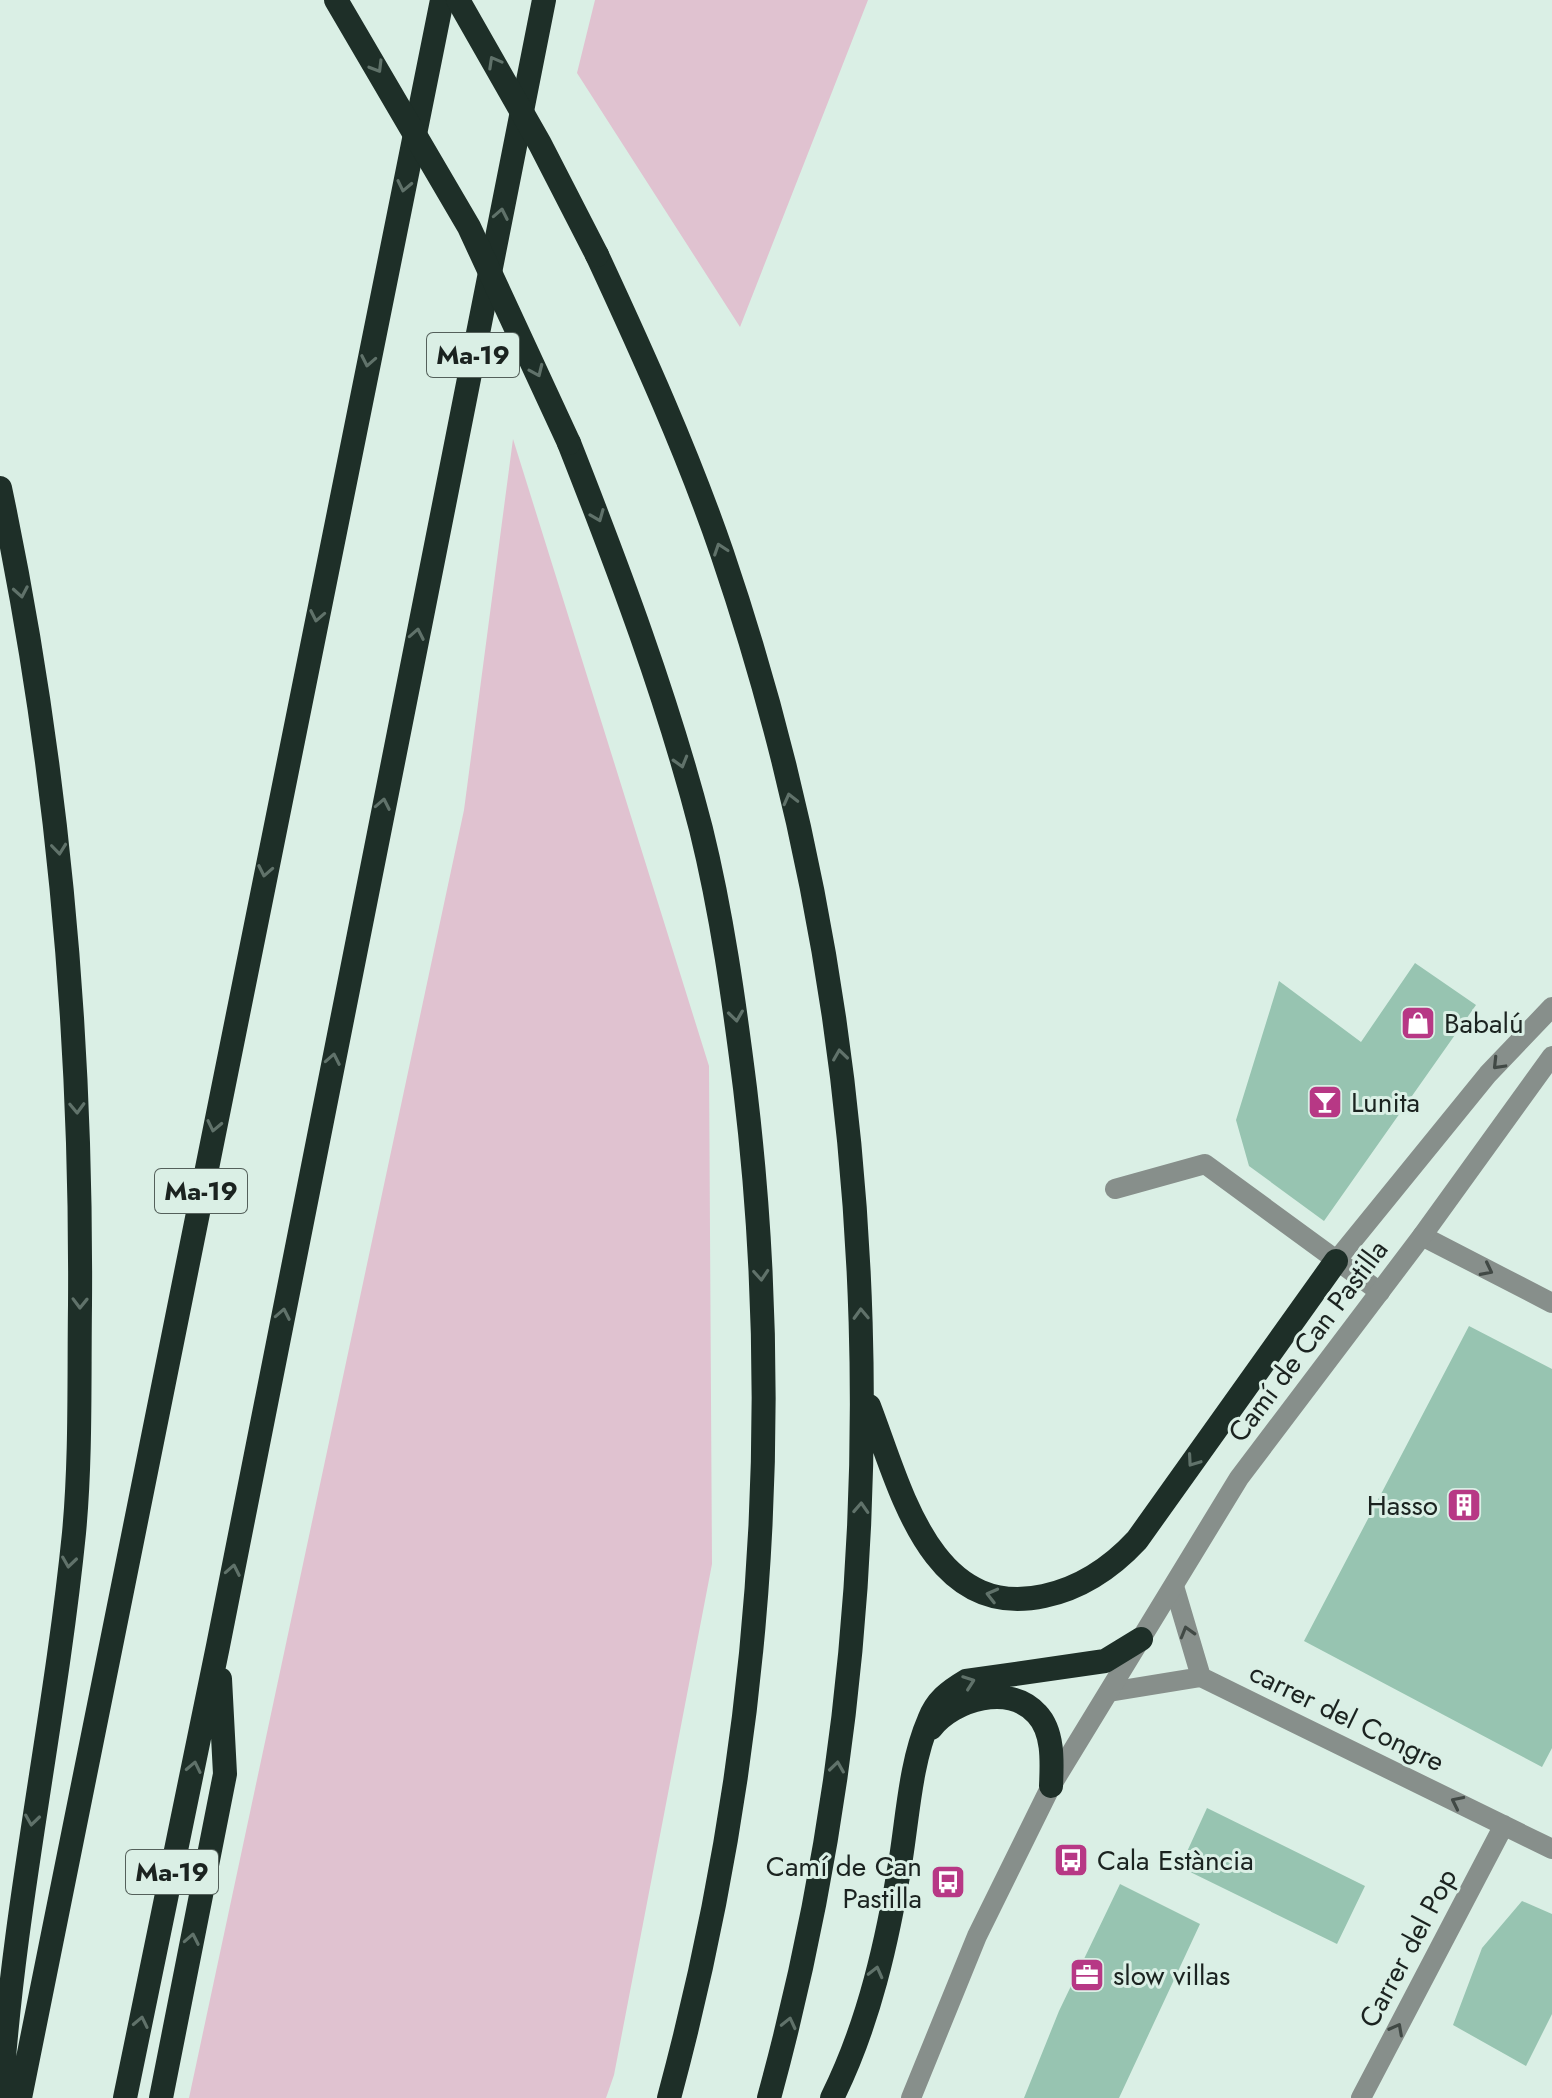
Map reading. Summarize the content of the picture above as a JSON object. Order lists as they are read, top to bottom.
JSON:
{
  "streets": {
    "highway": ["Ma-19"],
    "street": ["Camí de Can Pastilla", "carrer del Congre", "Carrer del Pop"]
  },
  "crossings": [
    ["carrer del Congre", "Carrer del Pop"]
  ],
  "one_way": ["carrer del Congre", "Carrer del Pop"],
  "places": {
    "shop": ["Babalú"],
    "bar": ["Lunita"],
    "building": ["Hasso"],
    "bus stop": ["Cala Estància", "Camí de Can Pastilla"],
    "office": ["slow villas"]
  }
}
